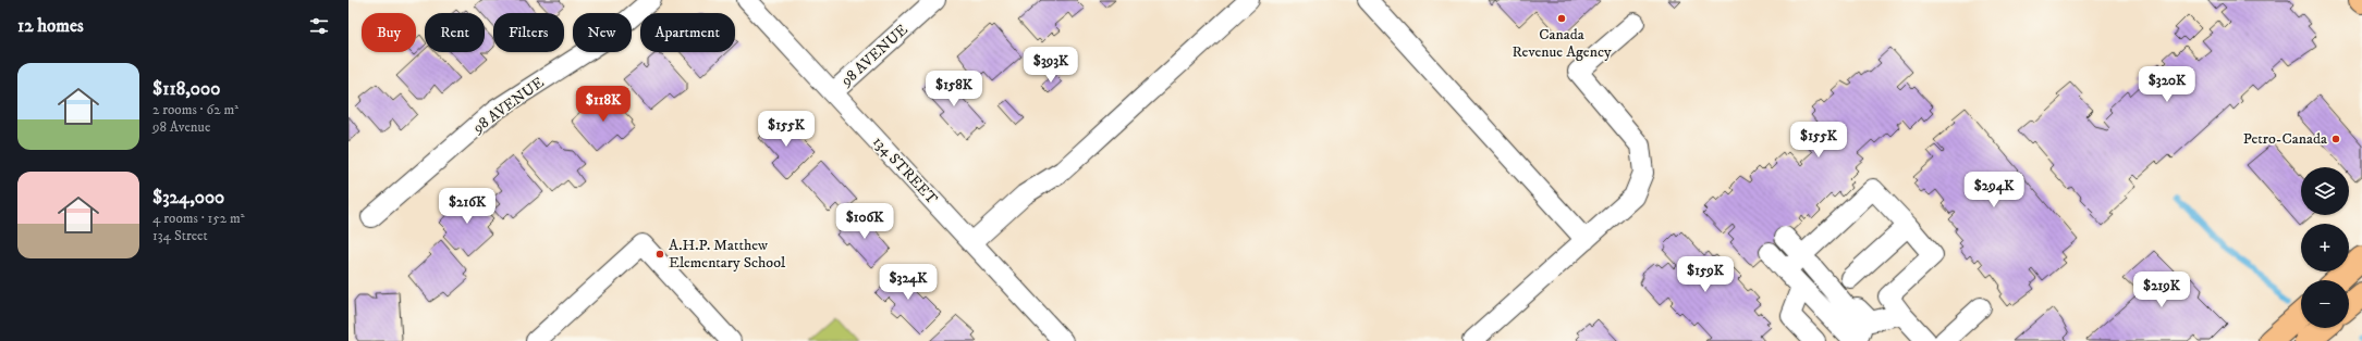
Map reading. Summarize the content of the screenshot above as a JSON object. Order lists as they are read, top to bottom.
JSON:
{
  "streets": {
    "street": ["98 AVENUE", "134 STREET"]
  },
  "crossings": [
    ["98 AVENUE", "134 STREET"]
  ],
  "places": ["Canada Revenue Agency", "Petro-Canada", "A.H.P. Matthew Elementary School"],
  "page": {
    "heading": "12 homes",
    "chip": [
      "Buy",
      "Rent",
      "Filters",
      "New",
      "Apartment"
    ],
    "price": [
      "$393K",
      "$320K",
      "$158K",
      "$118K",
      "$155K",
      "$155K",
      "$294K",
      "$216K",
      "$106K",
      "$159K",
      "$324K",
      "$219K"
    ],
    "list": [
      {
        "name": "$118,000",
        "note": "2 rooms · 62 m² · 98 Avenue"
      },
      {
        "name": "$324,000",
        "note": "4 rooms · 152 m² · 134 Street"
      }
    ],
    "map_buttons": ["+", "−"]
  }
}
